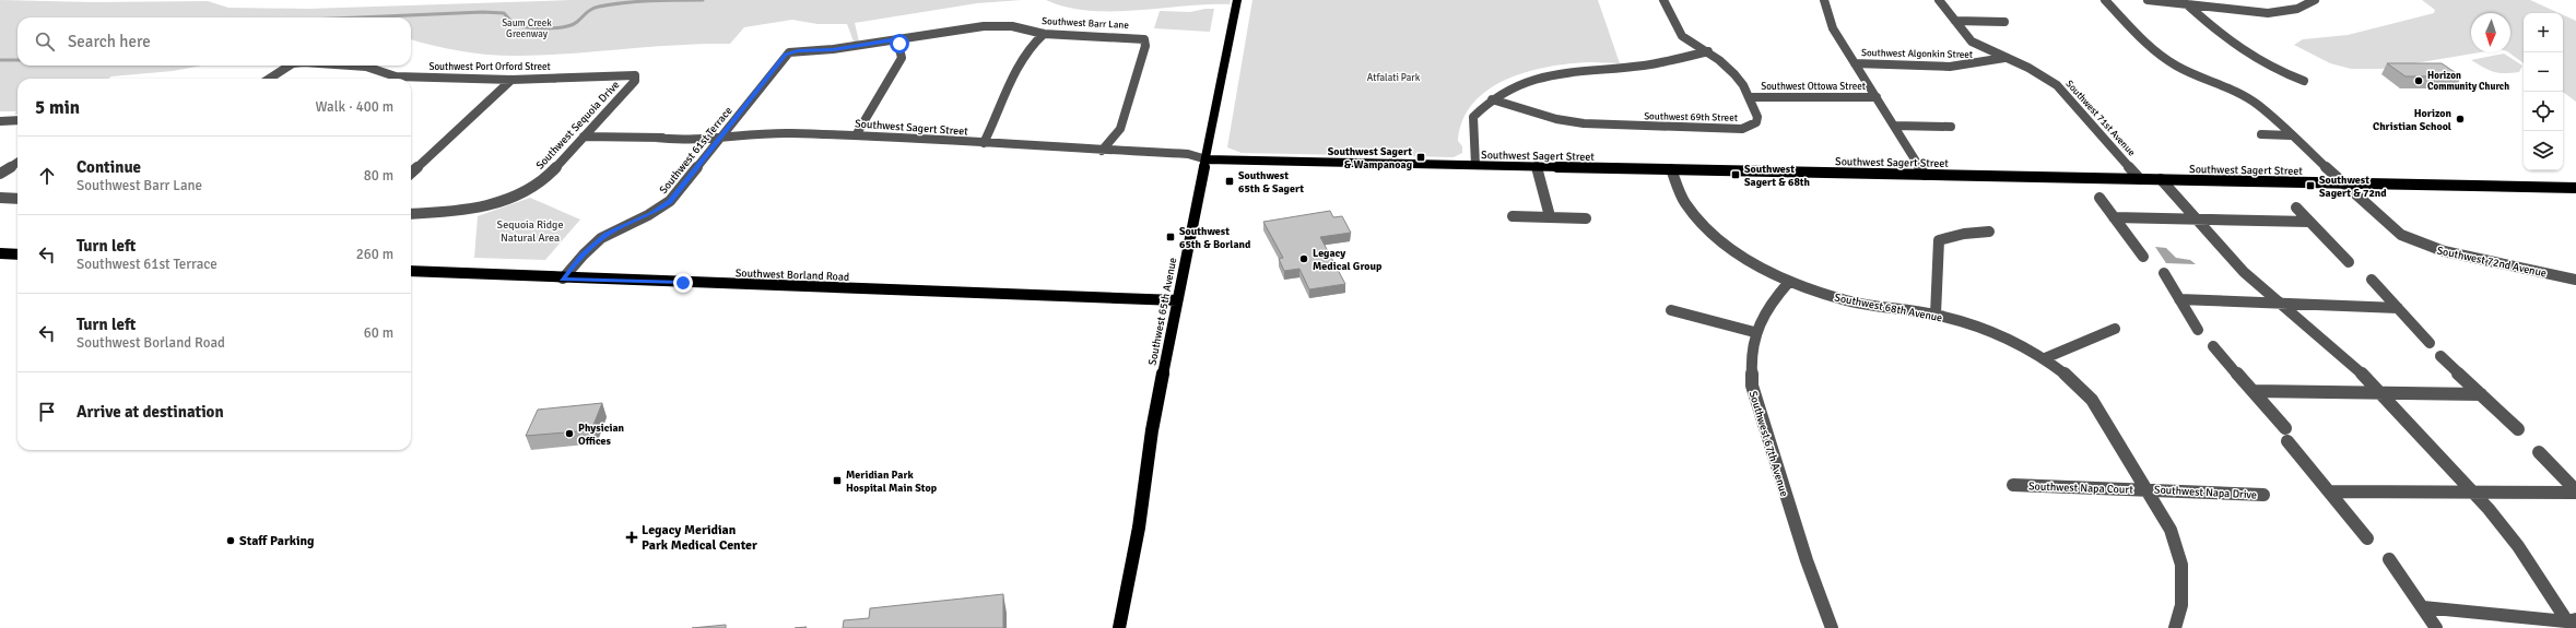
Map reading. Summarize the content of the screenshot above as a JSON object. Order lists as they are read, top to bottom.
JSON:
{
  "streets": {
    "main road": ["Southwest Sagert Street", "Southwest Borland Road", "Southwest 65th Avenue"],
    "street": [
      "Southwest Barr Lane",
      "Southwest Algonkin Street",
      "Southwest Port Orford Street",
      "Southwest Ottowa Street",
      "Southwest 69th Street",
      "Southwest 71st Avenue",
      "Southwest Sequoia Drive",
      "Southwest 61st Terrace",
      "Southwest 72nd Avenue",
      "Southwest 68th Avenue",
      "Southwest 67th Avenue",
      "Southwest Napa Court",
      "Southwest Napa Drive"
    ]
  },
  "crossings": [
    ["Southwest Barr Lane", "Southwest Sagert Street"],
    ["Southwest Barr Lane", "Southwest 61st Terrace"],
    ["Southwest Algonkin Street", "Southwest 71st Avenue"],
    ["Southwest Port Orford Street", "Southwest Sequoia Drive"],
    ["Southwest Ottowa Street", "Southwest 69th Street"],
    ["Southwest 71st Avenue", "Southwest Sagert Street"],
    ["Southwest Sequoia Drive", "Southwest Sagert Street"],
    ["Southwest Sagert Street", "Southwest 61st Terrace"],
    ["Southwest Sagert Street", "Southwest 72nd Avenue"],
    ["Southwest Sagert Street", "Southwest 68th Avenue"],
    ["Southwest Sagert Street", "Southwest 65th Avenue"],
    ["Southwest 61st Terrace", "Southwest Borland Road"],
    ["Southwest Borland Road", "Southwest 65th Avenue"],
    ["Southwest 68th Avenue", "Southwest 67th Avenue"],
    ["Southwest 68th Avenue", "Southwest Napa Court"],
    ["Southwest 68th Avenue", "Southwest Napa Drive"],
    ["Southwest Napa Court", "Southwest Napa Drive"]
  ],
  "parks": ["Saum Creek Greenway", "Atfalati Park", "Sequoia Ridge Natural Area"],
  "places": {
    "other": [
      "Horizon Community Church",
      "Horizon Christian School",
      "Legacy Medical Group",
      "Physician Offices",
      "Staff Parking"
    ],
    "transit": [
      "Southwest Sagert & Wampanoag",
      "Southwest Sagert & 68th",
      "Southwest 65th & Sagert",
      "Southwest Sagert & 72nd",
      "Southwest 65th & Borland",
      "Meridian Park Hospital Main Stop"
    ],
    "health": ["Legacy Meridian Park Medical Center"]
  },
  "north": "bottom",
  "page": {
    "map_buttons": ["+", "−"],
    "search": "Search here",
    "heading": ["5 min", "Walk · 400 m"],
    "list": [
      ["Continue", "Southwest Barr Lane", "80 m"],
      ["Turn left", "Southwest 61st Terrace", "260 m"],
      ["Turn left", "Southwest Borland Road", "60 m"],
      "Arrive at destination"
    ]
  }
}
